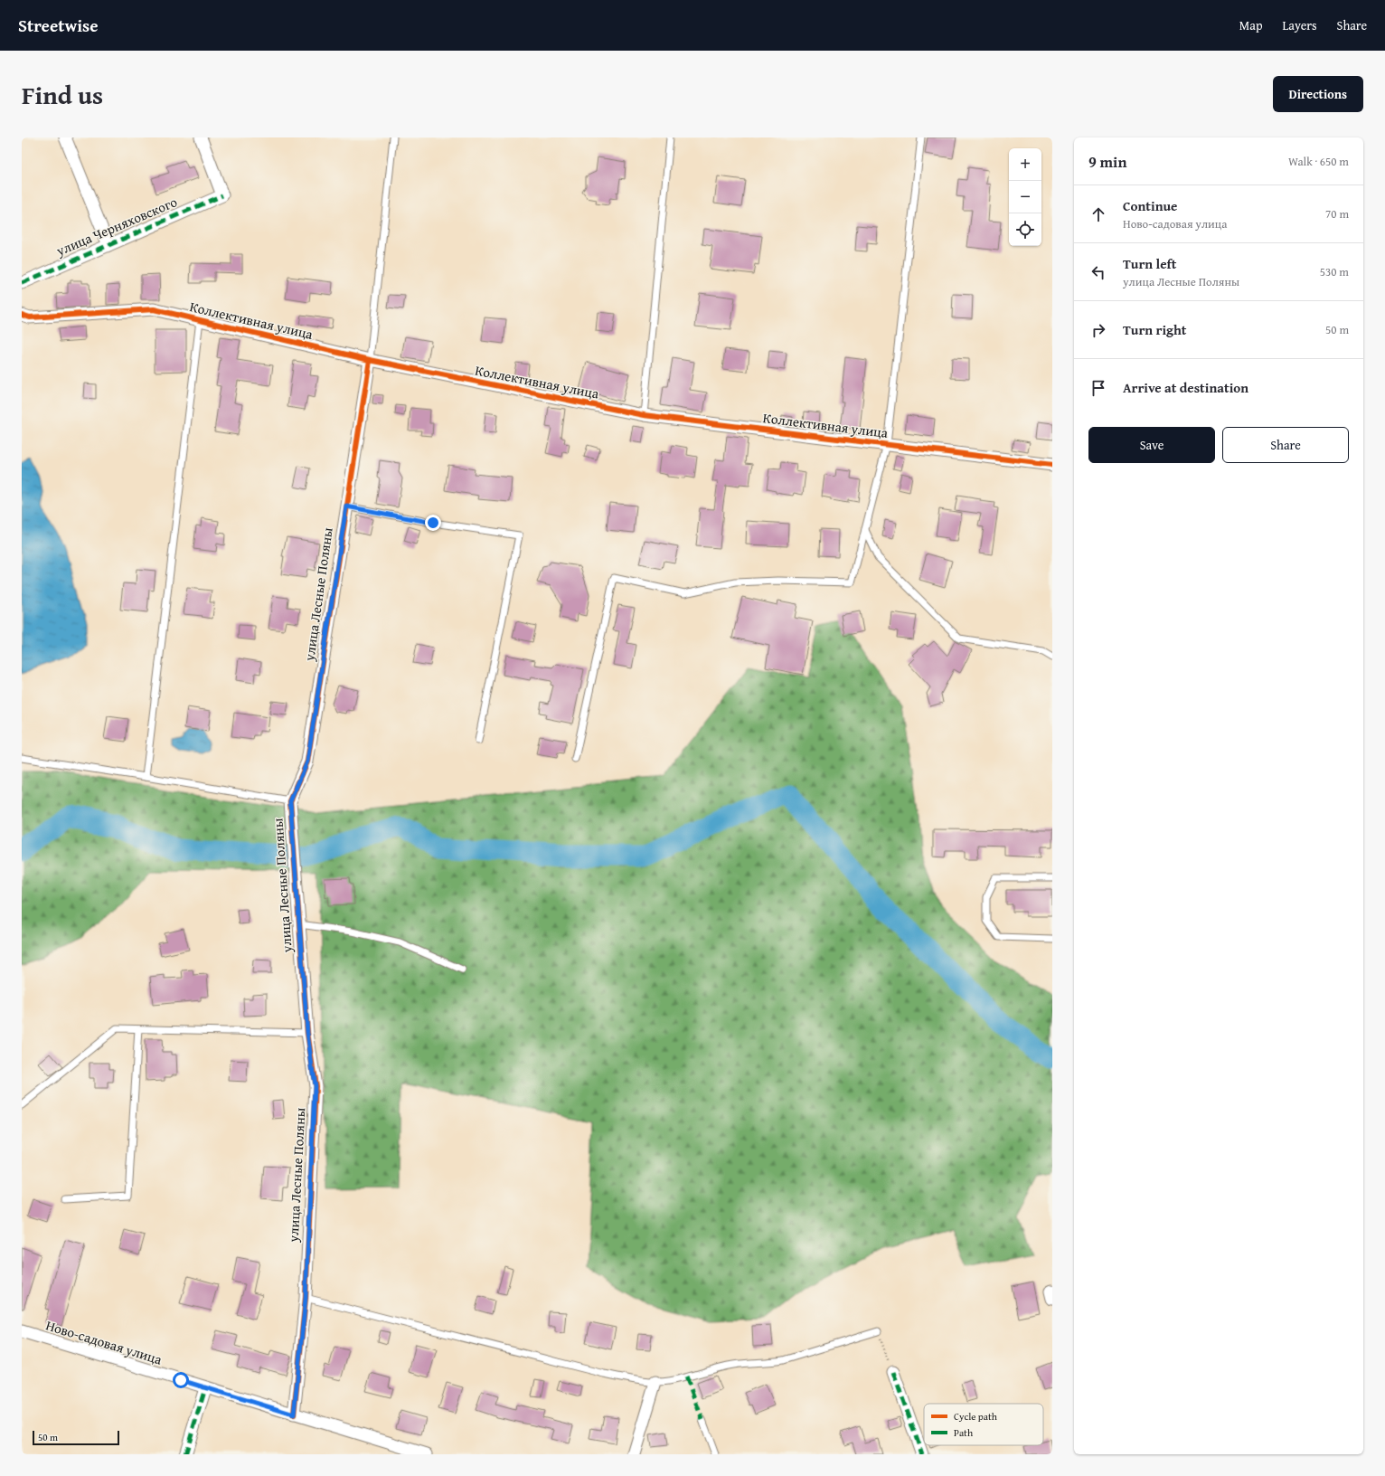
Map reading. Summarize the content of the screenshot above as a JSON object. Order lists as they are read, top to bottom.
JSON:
{
  "streets": {
    "street": [
      "улица Черняховского",
      "Коллективная улица",
      "улица Лесные Поляны",
      "Ново-садовая улица"
    ]
  },
  "crossings": [
    ["Коллективная улица", "улица Лесные Поляны"],
    ["улица Лесные Поляны", "Ново-садовая улица"]
  ],
  "legend": ["Cycle path", "Path"],
  "scale_bar": "50 m",
  "page": {
    "header": "Streetwise",
    "nav": ["Map", "Layers", "Share"],
    "title": "Find us",
    "buttons": [
      "Directions",
      ["Save", "Share"]
    ],
    "heading": ["9 min", "Walk · 650 m"],
    "map_buttons": ["+", "−"],
    "list": [
      ["Continue", "Ново-садовая улица", "70 m"],
      ["Turn left", "улица Лесные Поляны", "530 m"],
      ["Turn right", "50 m"],
      "Arrive at destination"
    ],
    "scale": "50 m"
  }
}
